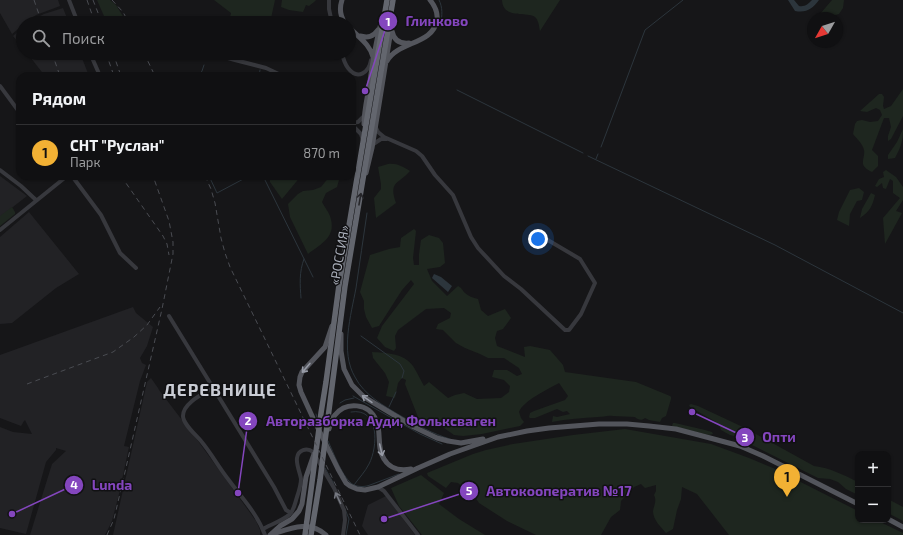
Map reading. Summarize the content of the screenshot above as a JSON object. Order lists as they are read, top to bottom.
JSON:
{
  "streets": {
    "highway": ["«РОССИЯ»"]
  },
  "districts": ["ДЕРЕВНИЩЕ"],
  "places": [
    "Глинково",
    "Опти",
    "Авторазборка Ауди, Фольксваген",
    "Lunda",
    "Автокооператив №17"
  ],
  "north": "bottom left",
  "page": {
    "search": "Поиск",
    "heading": "Рядом",
    "list": [
      {
        "mark": "1",
        "name": "СНТ \"Руслан\"",
        "note": "Парк",
        "value": "870 m"
      }
    ],
    "map_buttons": ["+", "−"],
    "pins": "1"
  }
}
